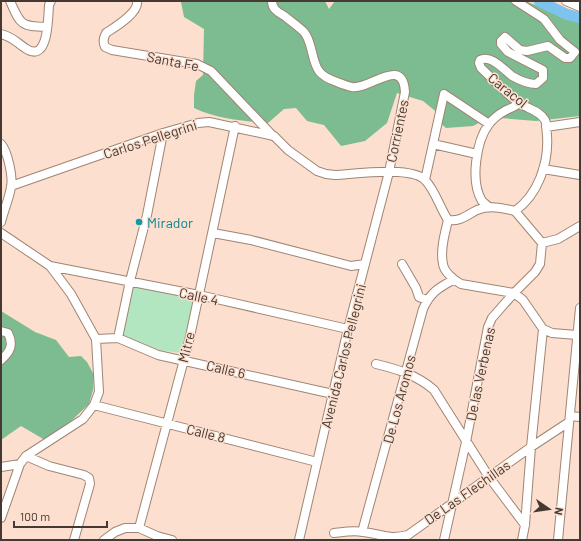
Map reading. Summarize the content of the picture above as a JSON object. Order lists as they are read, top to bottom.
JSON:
{
  "streets": {
    "street": [
      "Santa Fe",
      "Caracol",
      "Corrientes",
      "Carlos Pellegrini",
      "Calle 4",
      "Mitre",
      "Avenida Carlos Pellegrini",
      "Calle 6",
      "De las Verbenas",
      "De Los Aromos",
      "Calle 8",
      "De Las Flechillas"
    ]
  },
  "crossings": [
    ["Santa Fe", "Carlos Pellegrini"],
    ["Corrientes", "Avenida Carlos Pellegrini"],
    ["Carlos Pellegrini", "Mitre"],
    ["Calle 4", "Mitre"],
    ["Calle 4", "Avenida Carlos Pellegrini"],
    ["Mitre", "Calle 6"],
    ["Mitre", "Calle 8"],
    ["Avenida Carlos Pellegrini", "Calle 6"],
    ["Avenida Carlos Pellegrini", "Calle 8"],
    ["De las Verbenas", "De Los Aromos"],
    ["De las Verbenas", "De Las Flechillas"],
    ["De Los Aromos", "De Las Flechillas"]
  ],
  "places": ["Mirador"],
  "scale_bar": "100 m",
  "north": "right"
}
